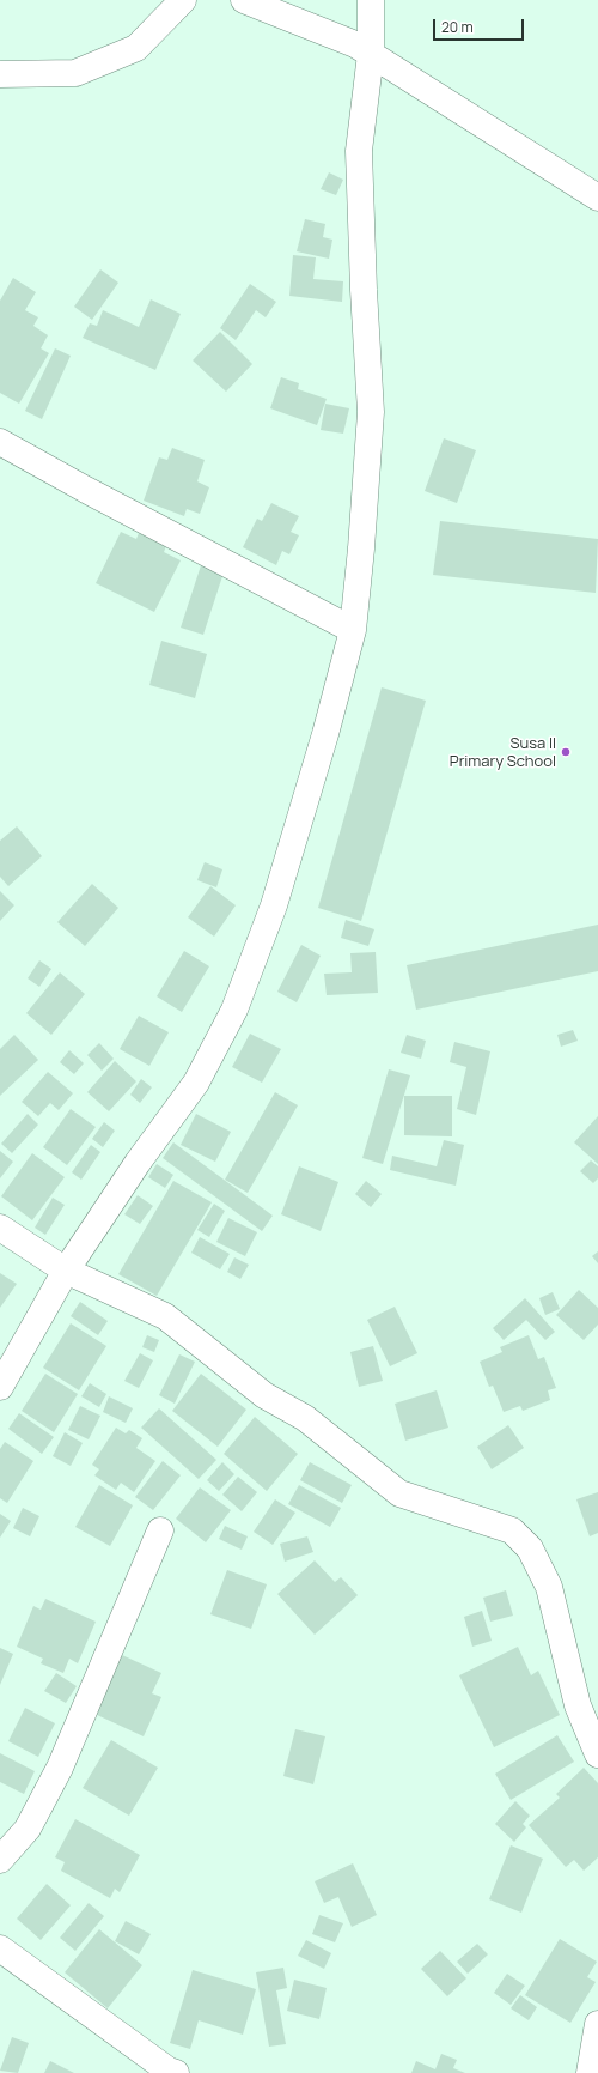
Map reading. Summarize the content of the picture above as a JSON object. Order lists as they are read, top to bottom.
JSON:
{
  "places": ["Susa II Primary School"],
  "scale_bar": "20 m"
}
